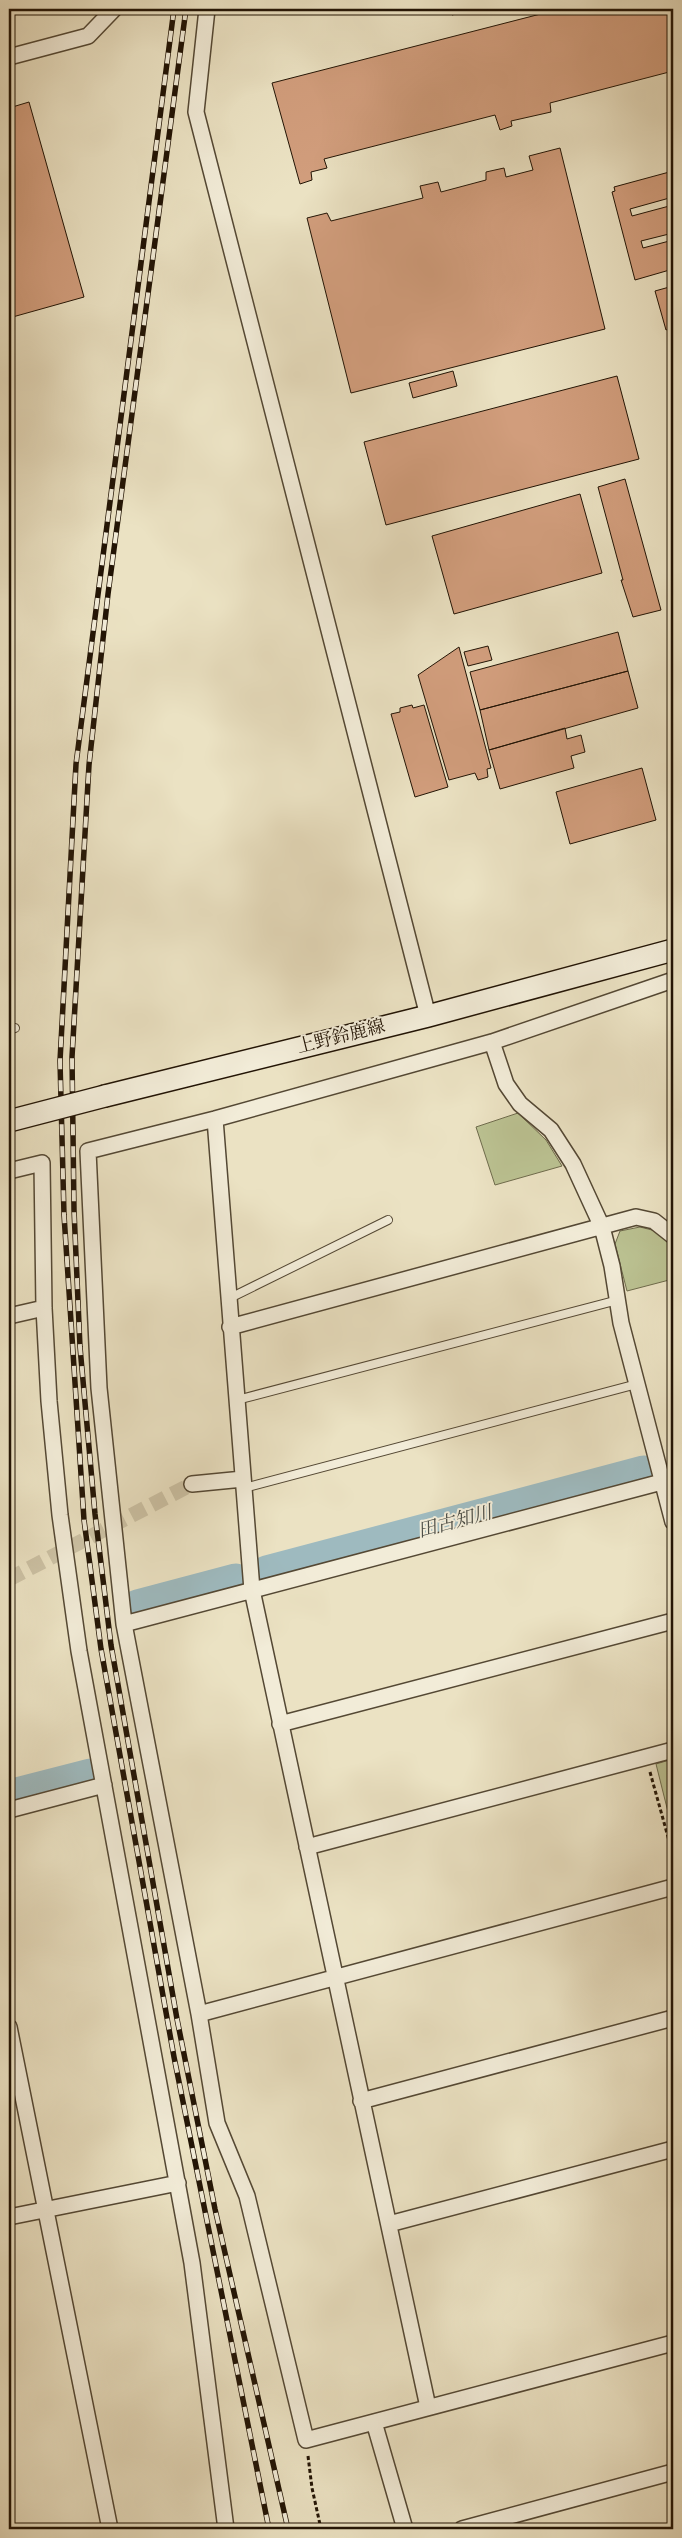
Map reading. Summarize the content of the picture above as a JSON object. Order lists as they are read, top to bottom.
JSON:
{
  "streets": {
    "main road": ["上野鈴鹿線"]
  },
  "water": ["田古知川"]
}
